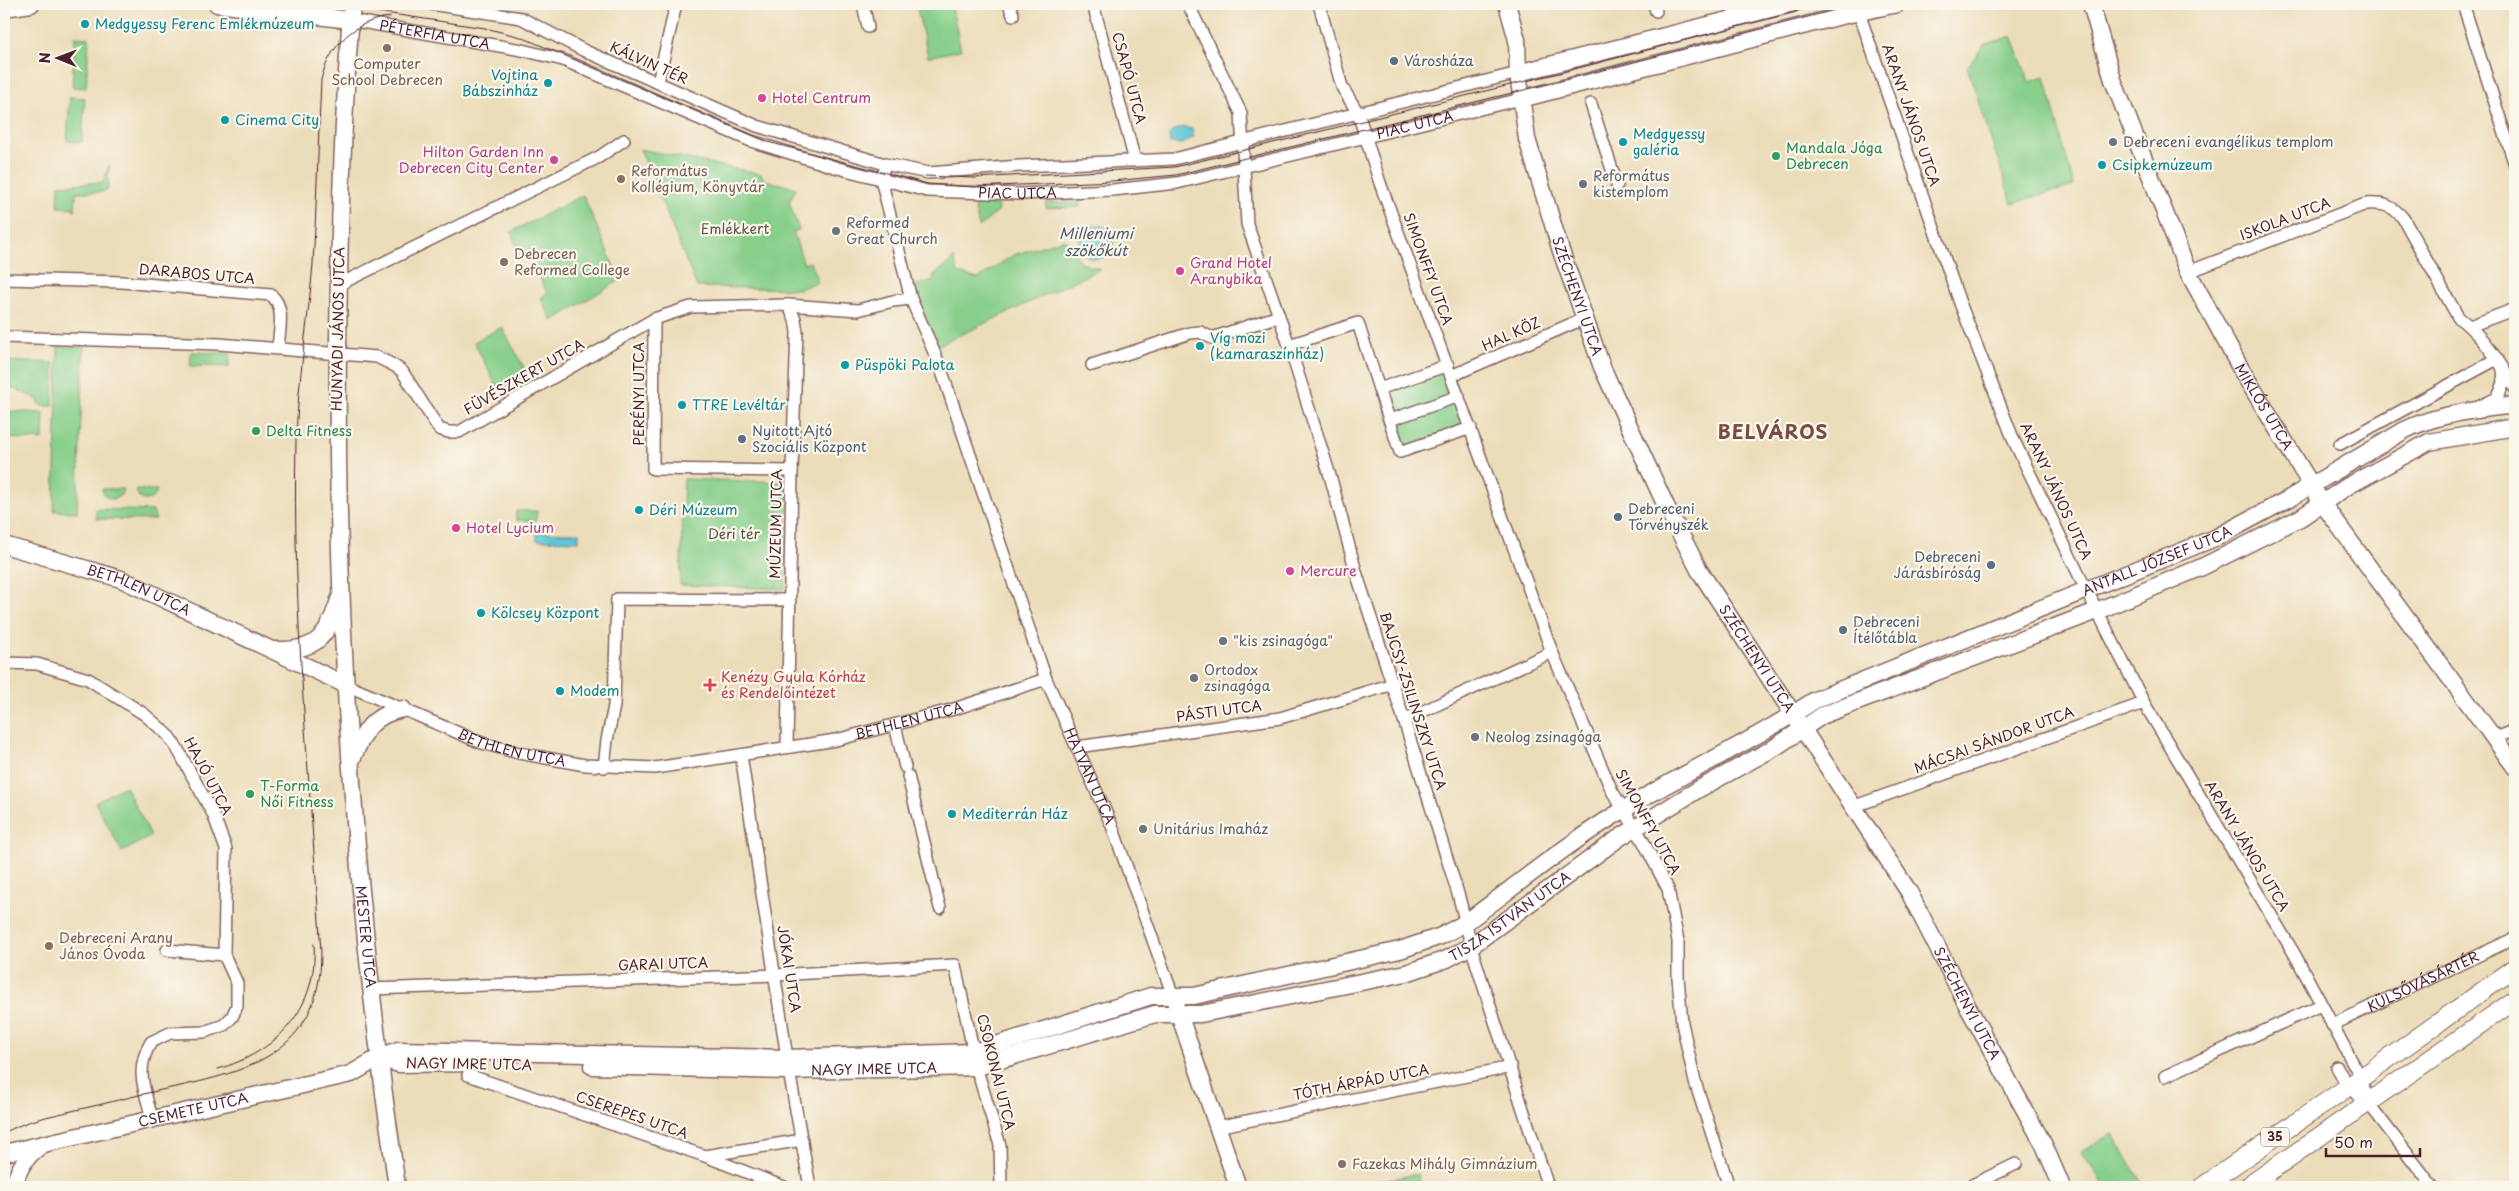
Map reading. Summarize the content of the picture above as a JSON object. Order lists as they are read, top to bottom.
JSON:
{
  "streets": {
    "main road": ["35"],
    "street": [
      "PÉTERFIA UTCA",
      "KÁLVIN TÉR",
      "CSAPÓ UTCA",
      "ARANY JÁNOS UTCA",
      "PIAC UTCA",
      "ISKOLA UTCA",
      "SIMONFFY UTCA",
      "DARABOS UTCA",
      "SZÉCHENYI UTCA",
      "HUNYADI JÁNOS UTCA",
      "HAL KÖZ",
      "FÜVÉSZKERT UTCA",
      "PERÉNYI UTCA",
      "MIKLÓS UTCA",
      "MÚZEUM UTCA",
      "ANTALL JÓZSEF UTCA",
      "BETHLEN UTCA",
      "BAJCSY-ZSILINSZKY UTCA",
      "PÁSTI UTCA",
      "MÁCSAI SÁNDOR UTCA",
      "HAJÓ UTCA",
      "HATVAN UTCA",
      "TISZA ISTVÁN UTCA",
      "MESTER UTCA",
      "GARAI UTCA",
      "JÓKAI UTCA",
      "KÜLSŐVÁSÁRTÉR",
      "NAGY IMRE UTCA",
      "CSOKONAI UTCA",
      "TÓTH ÁRPÁD UTCA",
      "CSEMETE UTCA",
      "CSEREPES UTCA"
    ]
  },
  "crossings": [
    ["PÉTERFIA UTCA", "HUNYADI JÁNOS UTCA"],
    ["KÁLVIN TÉR", "PIAC UTCA"],
    ["CSAPÓ UTCA", "PIAC UTCA"],
    ["ARANY JÁNOS UTCA", "PIAC UTCA"],
    ["ARANY JÁNOS UTCA", "ANTALL JÓZSEF UTCA"],
    ["ARANY JÁNOS UTCA", "MÁCSAI SÁNDOR UTCA"],
    ["PIAC UTCA", "SIMONFFY UTCA"],
    ["PIAC UTCA", "SZÉCHENYI UTCA"],
    ["PIAC UTCA", "BAJCSY-ZSILINSZKY UTCA"],
    ["PIAC UTCA", "HATVAN UTCA"],
    ["ISKOLA UTCA", "MIKLÓS UTCA"],
    ["SIMONFFY UTCA", "HAL KÖZ"],
    ["SIMONFFY UTCA", "TISZA ISTVÁN UTCA"],
    ["SZÉCHENYI UTCA", "HAL KÖZ"],
    ["SZÉCHENYI UTCA", "ANTALL JÓZSEF UTCA"],
    ["SZÉCHENYI UTCA", "MÁCSAI SÁNDOR UTCA"],
    ["SZÉCHENYI UTCA", "TISZA ISTVÁN UTCA"],
    ["HUNYADI JÁNOS UTCA", "FÜVÉSZKERT UTCA"],
    ["HUNYADI JÁNOS UTCA", "BETHLEN UTCA"],
    ["HUNYADI JÁNOS UTCA", "MESTER UTCA"],
    ["FÜVÉSZKERT UTCA", "PERÉNYI UTCA"],
    ["FÜVÉSZKERT UTCA", "MÚZEUM UTCA"],
    ["PERÉNYI UTCA", "MÚZEUM UTCA"],
    ["MIKLÓS UTCA", "ANTALL JÓZSEF UTCA"],
    ["MÚZEUM UTCA", "BETHLEN UTCA"],
    ["ANTALL JÓZSEF UTCA", "TISZA ISTVÁN UTCA"],
    ["BETHLEN UTCA", "HATVAN UTCA"],
    ["BETHLEN UTCA", "MESTER UTCA"],
    ["BETHLEN UTCA", "JÓKAI UTCA"],
    ["BAJCSY-ZSILINSZKY UTCA", "PÁSTI UTCA"],
    ["BAJCSY-ZSILINSZKY UTCA", "TISZA ISTVÁN UTCA"],
    ["BAJCSY-ZSILINSZKY UTCA", "TÓTH ÁRPÁD UTCA"],
    ["PÁSTI UTCA", "HATVAN UTCA"],
    ["HAJÓ UTCA", "CSEMETE UTCA"],
    ["HATVAN UTCA", "TISZA ISTVÁN UTCA"],
    ["HATVAN UTCA", "NAGY IMRE UTCA"],
    ["HATVAN UTCA", "TÓTH ÁRPÁD UTCA"],
    ["TISZA ISTVÁN UTCA", "NAGY IMRE UTCA"],
    ["MESTER UTCA", "GARAI UTCA"],
    ["MESTER UTCA", "NAGY IMRE UTCA"],
    ["MESTER UTCA", "CSEMETE UTCA"],
    ["GARAI UTCA", "JÓKAI UTCA"],
    ["GARAI UTCA", "CSOKONAI UTCA"],
    ["JÓKAI UTCA", "NAGY IMRE UTCA"],
    ["NAGY IMRE UTCA", "CSOKONAI UTCA"],
    ["NAGY IMRE UTCA", "CSEMETE UTCA"]
  ],
  "districts": ["BELVÁROS"],
  "water": ["Milleniumi szökőkút"],
  "parks": ["Emlékkert", "Déri tér"],
  "places": {
    "other": [
      "Medgyessy Ferenc Emlékmúzeum",
      "Computer School Debrecen",
      "Városháza",
      "Vojtina Bábszinház",
      "Hotel Centrum",
      "Cinema City",
      "Medgyessy galéria",
      "Debreceni evangélikus templom",
      "Mandala Jóga Debrecen",
      "Hilton Garden Inn Debrecen City Center",
      "Csipkemúzeum",
      "Református Kollégium, Könyvtár",
      "Református kistemplom",
      "Reformed Great Church",
      "Debrecen Reformed College",
      "Grand Hotel Aranybika",
      "Víg mozi (kamaraszínház)",
      "Püspöki Palota",
      "TTRE Levéltár",
      "Delta Fitness",
      "Nyitott Ajtó Szociális Központ",
      "Déri Múzeum",
      "Debreceni Törvényszék",
      "Hotel Lycium",
      "Debreceni Járásbíróság",
      "Mercure",
      "Kölcsey Központ",
      "Debreceni Ítélőtábla",
      "\"kis zsinagóga\"",
      "Ortodox zsinagóga",
      "Modem",
      "Neolog zsinagóga",
      "T-Forma Női Fitness",
      "Mediterrán Ház",
      "Unitárius Imaház",
      "Debreceni Arany János Óvoda",
      "Fazekas Mihály Gimnázium"
    ],
    "health": ["Kenézy Gyula Kórház és Rendelőintézet"]
  },
  "scale_bar": "50 m",
  "north": "left"
}
